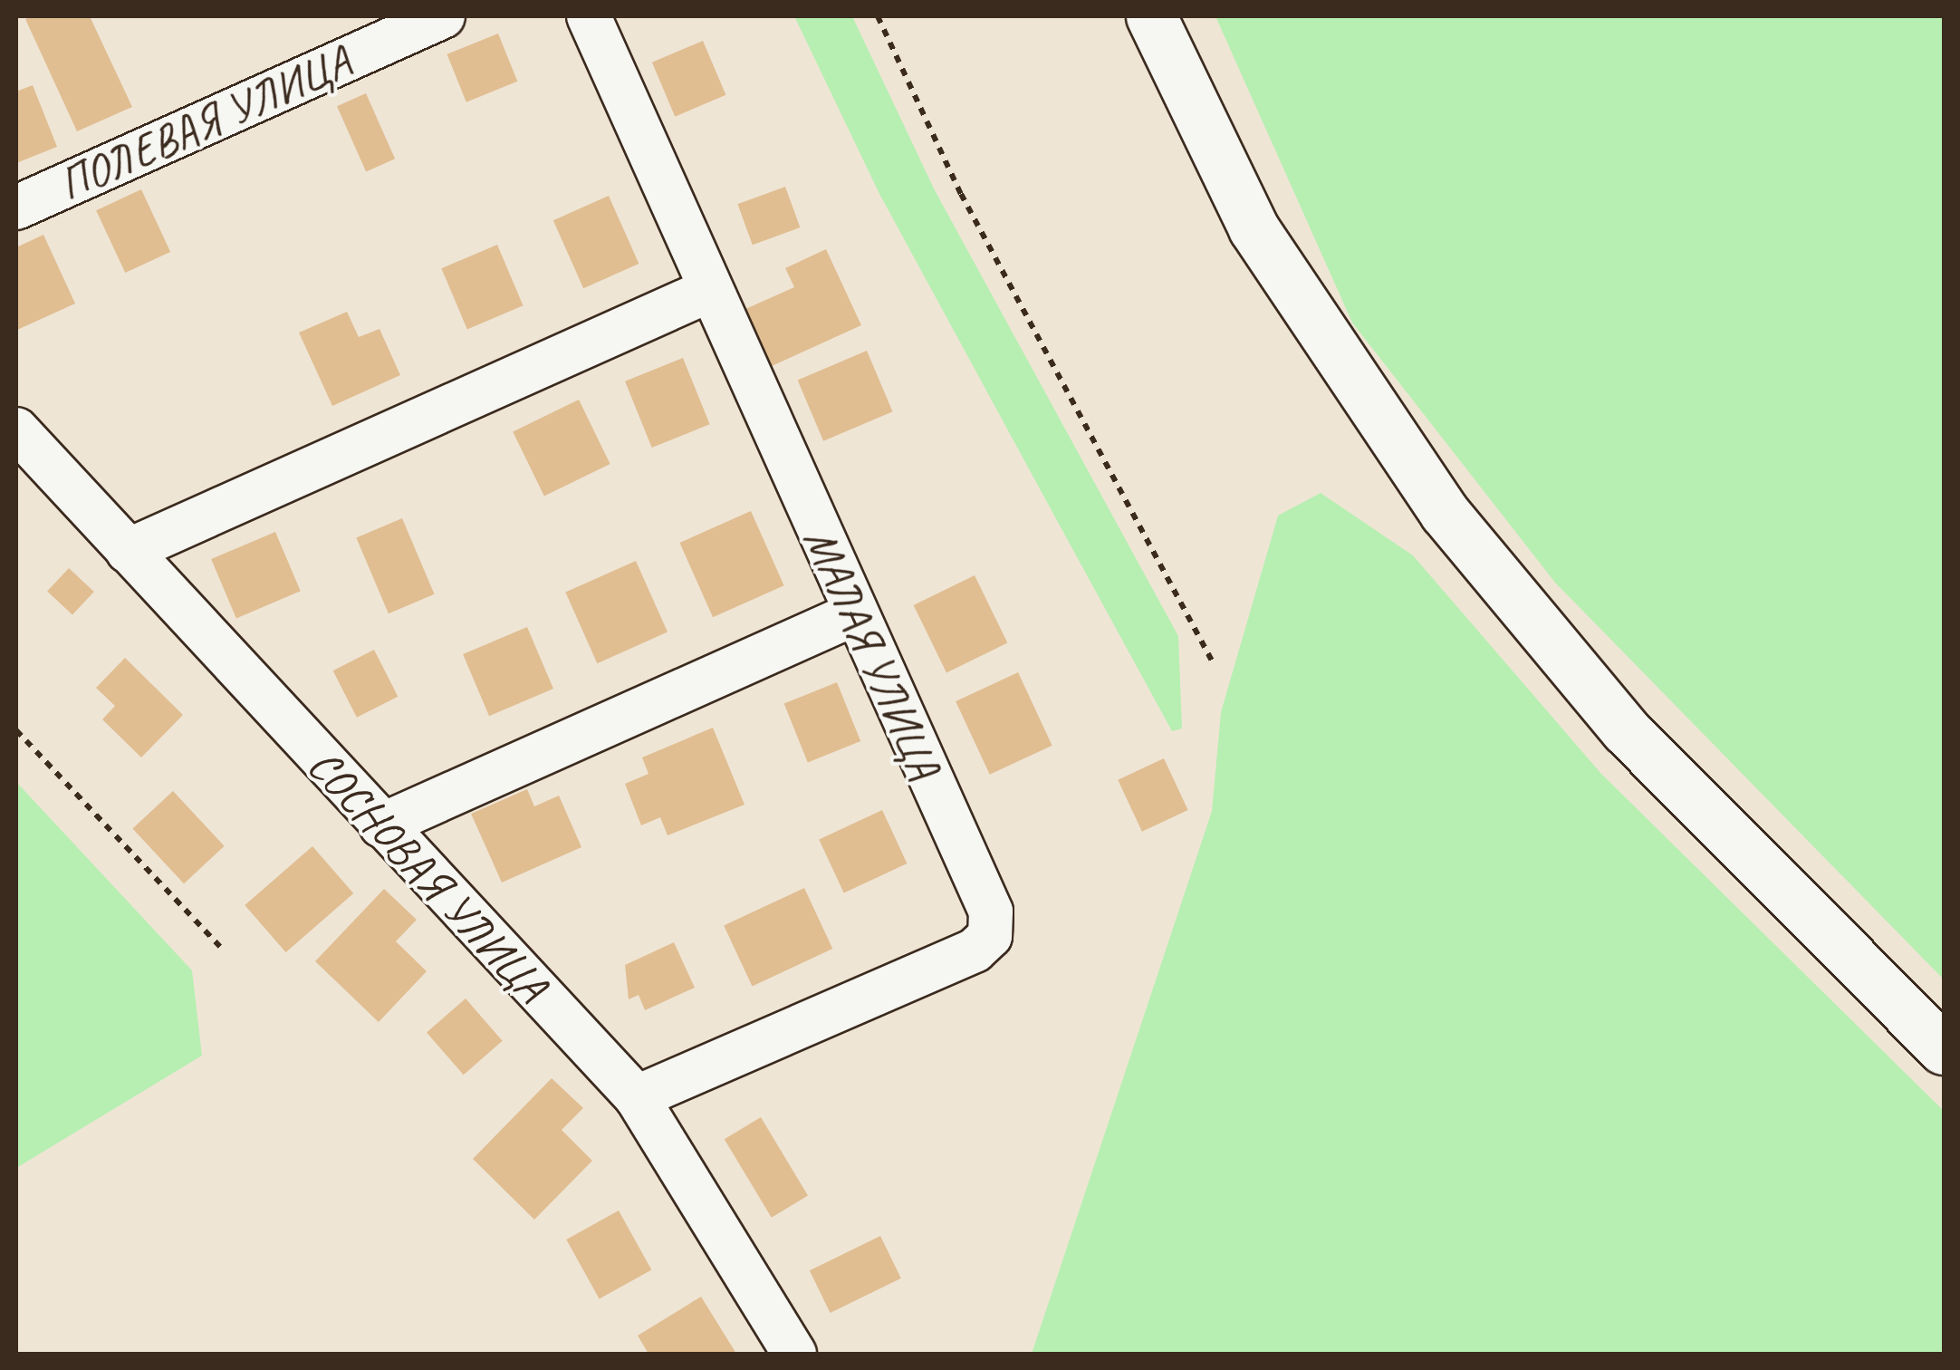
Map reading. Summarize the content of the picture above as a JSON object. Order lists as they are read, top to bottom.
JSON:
{
  "streets": {
    "street": ["ПОЛЕВАЯ УЛИЦА", "МАЛАЯ УЛИЦА", "СОСНОВАЯ УЛИЦА"]
  },
  "crossings": [
    ["МАЛАЯ УЛИЦА", "СОСНОВАЯ УЛИЦА"]
  ]
}
